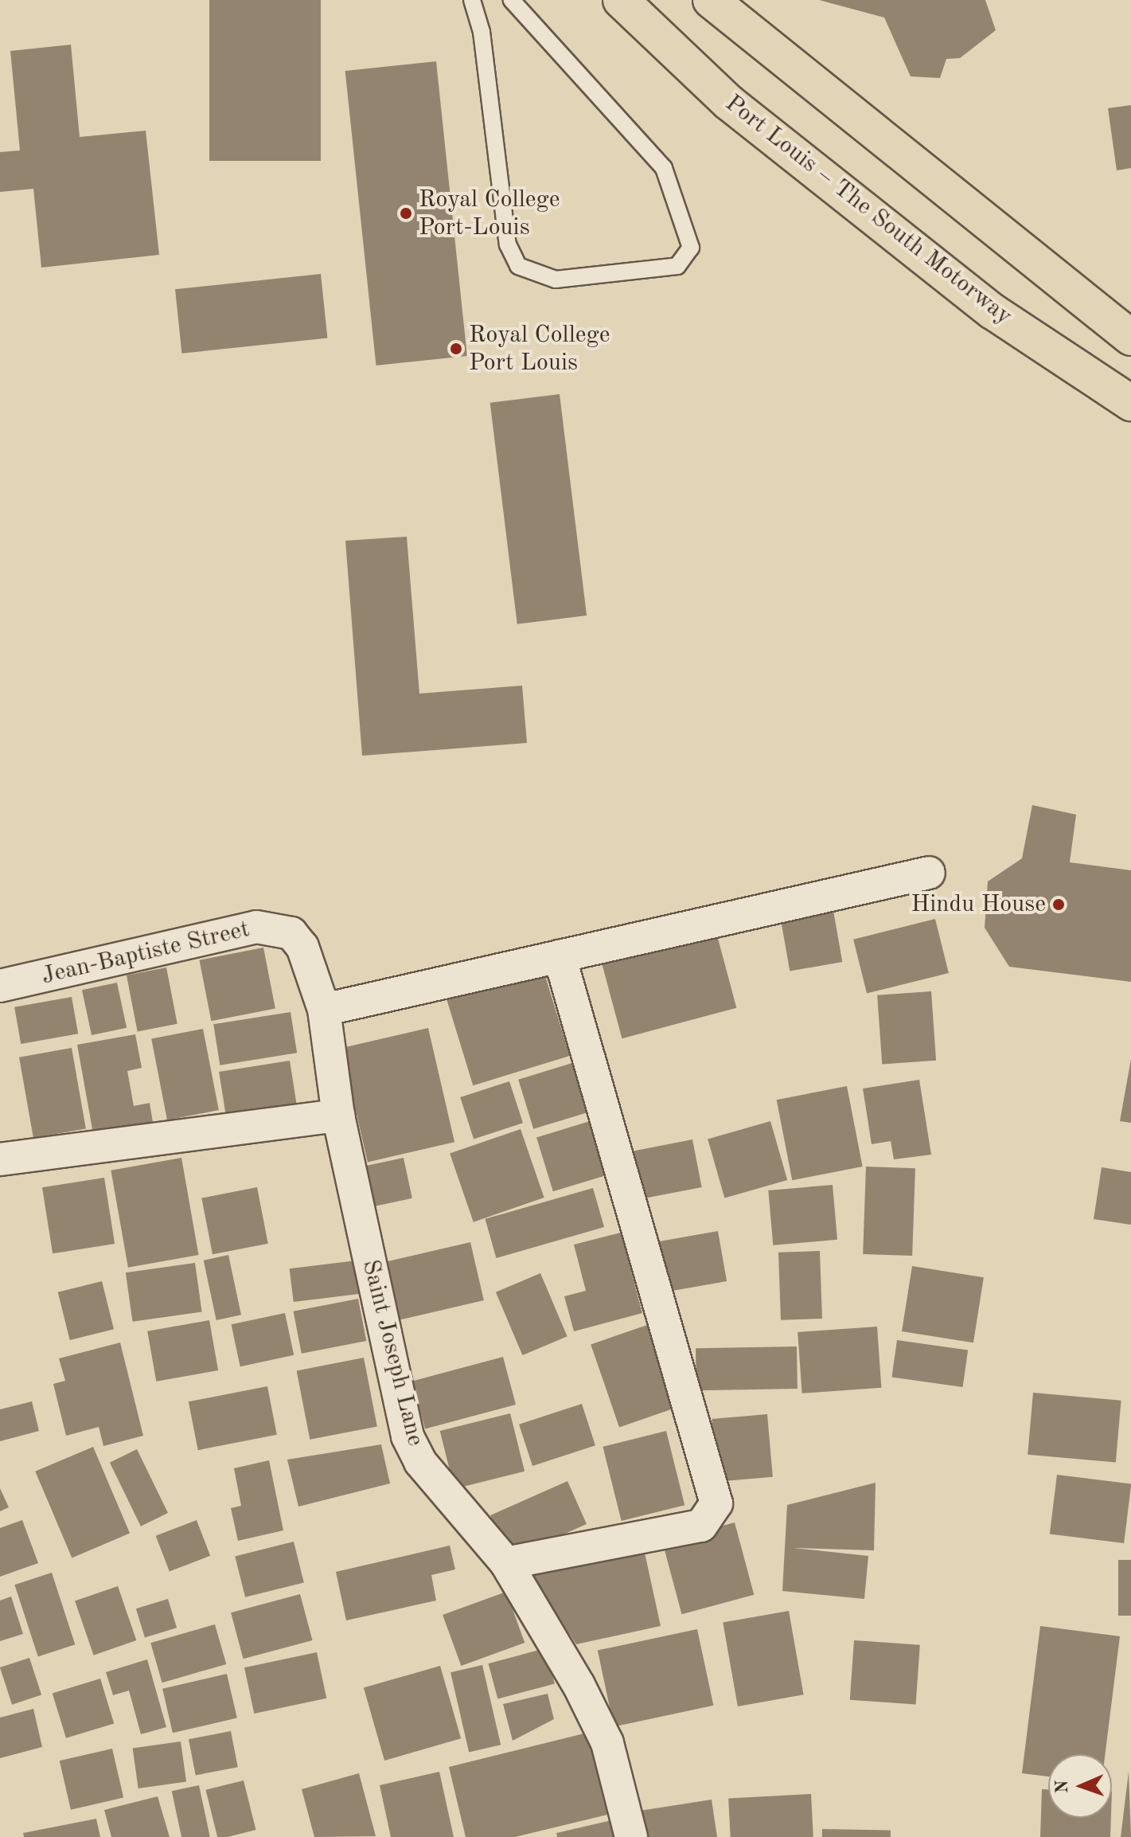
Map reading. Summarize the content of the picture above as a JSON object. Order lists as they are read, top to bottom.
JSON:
{
  "streets": {
    "highway": ["Port Louis – The South Motorway"],
    "street": ["Jean-Baptiste Street", "Saint Joseph Lane"]
  },
  "crossings": [
    ["Jean-Baptiste Street", "Saint Joseph Lane"]
  ],
  "places": ["Royal College Port-Louis", "Royal College Port Louis", "Hindu House"],
  "north": "left"
}
